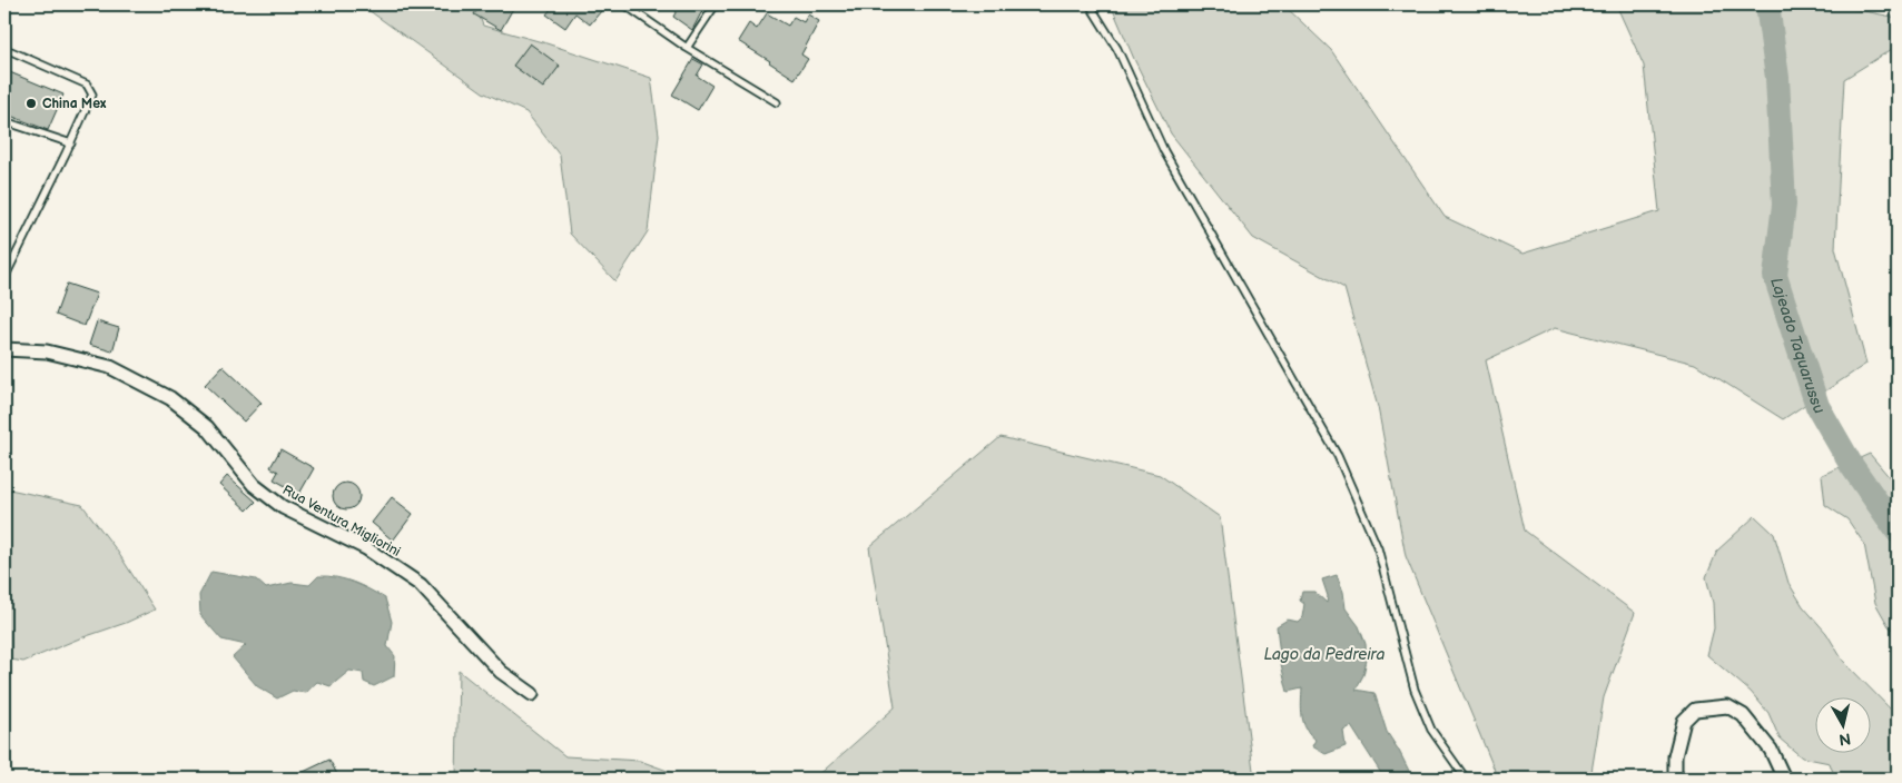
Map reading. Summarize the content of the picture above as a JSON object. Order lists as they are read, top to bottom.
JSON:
{
  "streets": {
    "street": ["Rua Ventura Migliorini"]
  },
  "water": ["Lajeado Taquarussu", "Lago da Pedreira"],
  "places": ["China Mex"],
  "north": "bottom"
}
